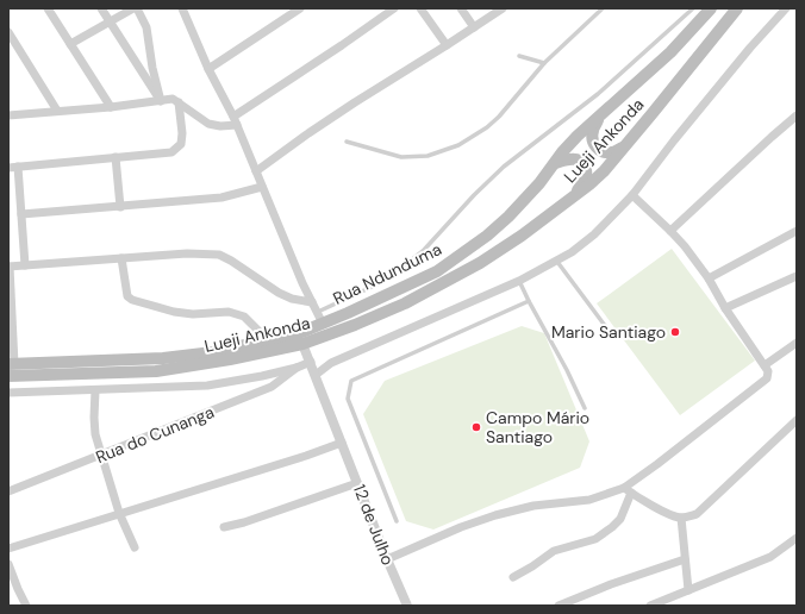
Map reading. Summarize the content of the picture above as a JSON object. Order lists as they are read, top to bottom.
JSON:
{
  "streets": {
    "main road": ["Lueji Ankonda", "Rua Ndunduma"],
    "street": ["Rua do Cunanga", "12 de Julho"]
  },
  "crossings": [
    ["Lueji Ankonda", "12 de Julho"]
  ],
  "places": ["Mario Santiago", "Campo Mário Santiago"]
}
